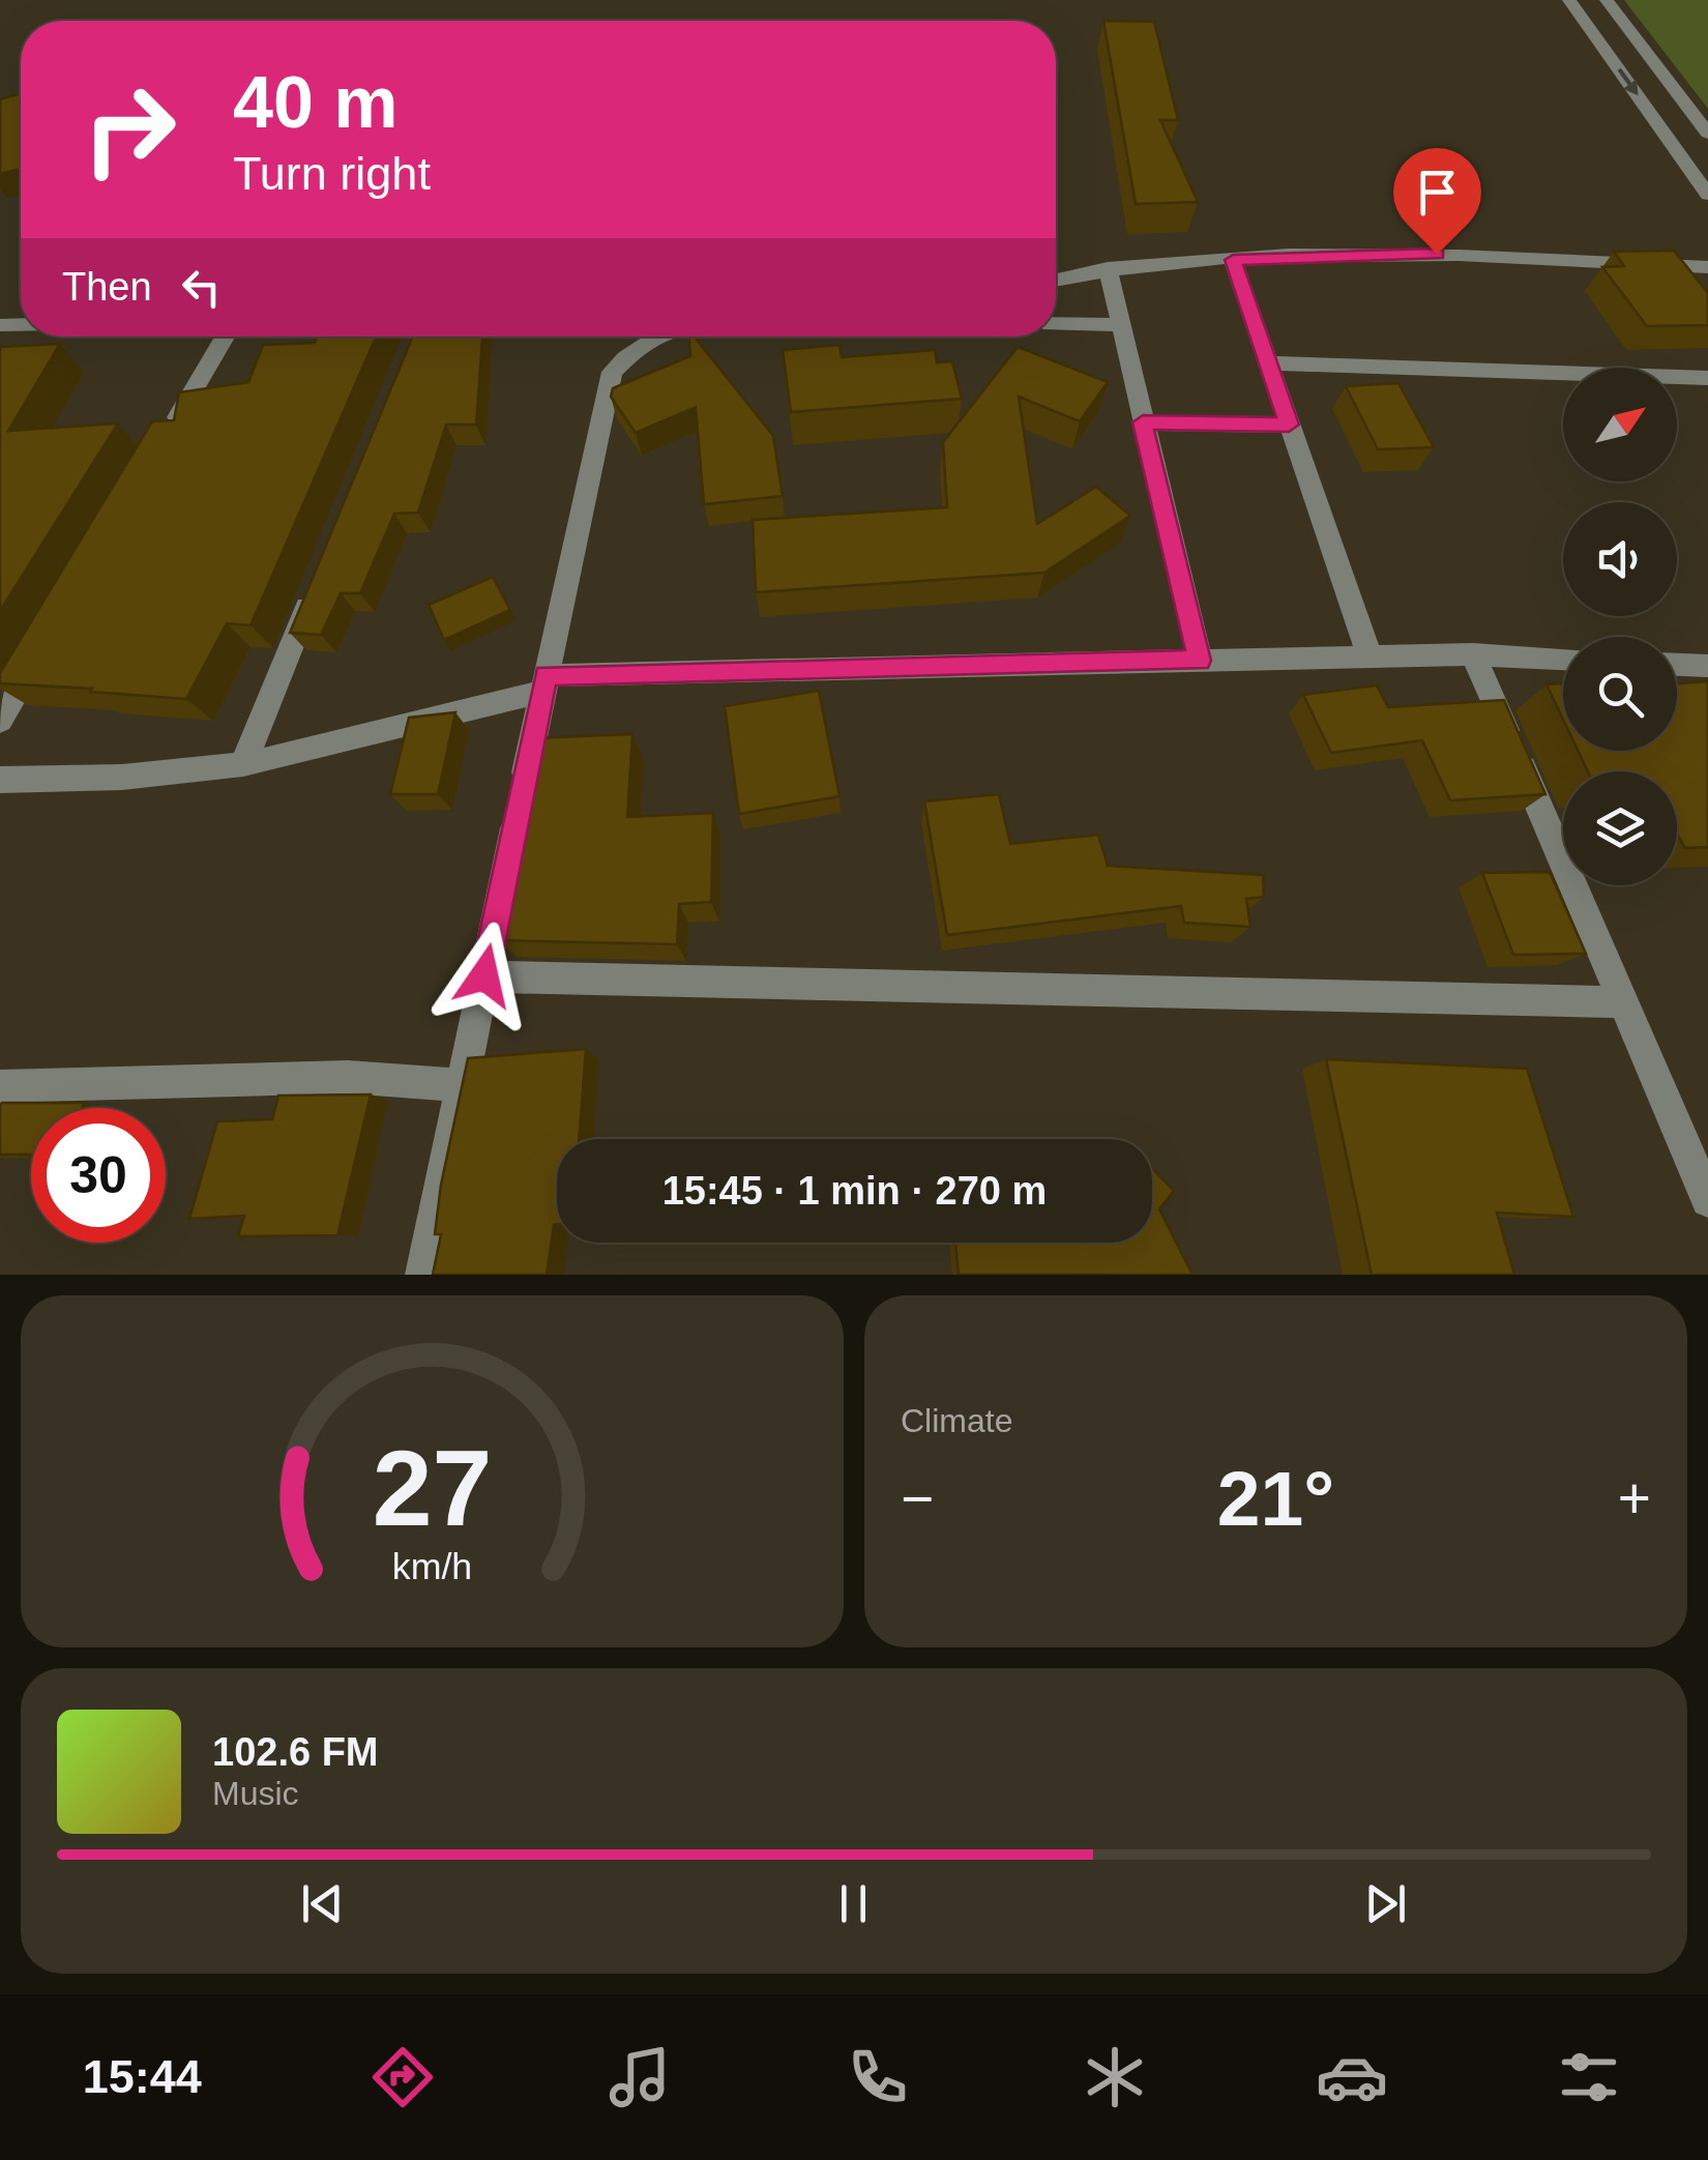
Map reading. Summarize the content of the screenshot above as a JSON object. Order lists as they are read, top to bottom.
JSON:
{
  "north": "top right",
  "page": {
    "turn": ["40 m", "Turn right"],
    "then": "Then",
    "limit": "30",
    "trip": "15:45 · 1 min · 270 m",
    "tile": "Climate",
    "heat": ["−", "21°", "+"],
    "song": ["102.6 FM", "Music"],
    "tabs": "15:44",
    "gauge": ["27", "km/h"]
  }
}
